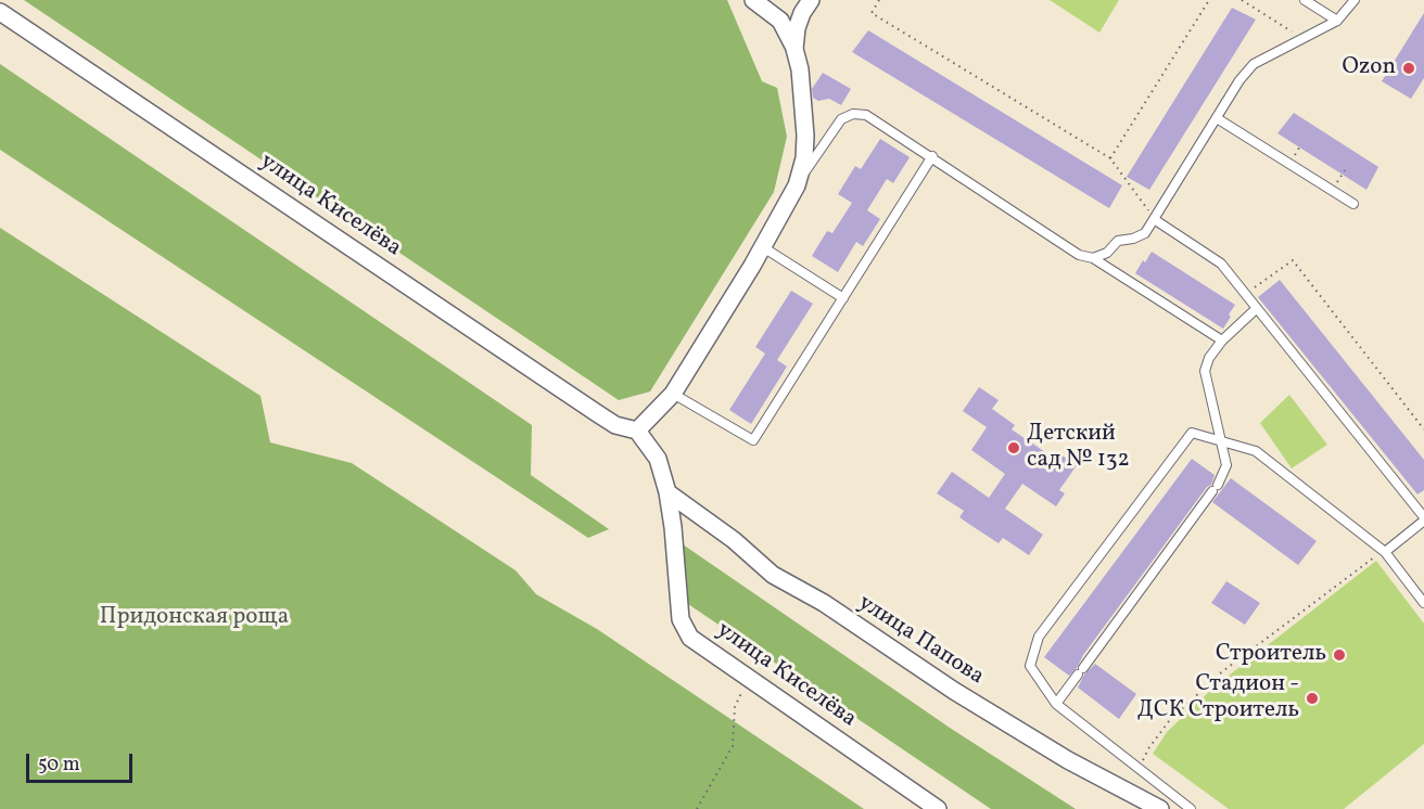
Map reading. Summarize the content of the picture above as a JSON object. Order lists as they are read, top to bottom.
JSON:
{
  "streets": {
    "street": ["улица Киселёва", "улица Папова"]
  },
  "crossings": [
    ["улица Киселёва", "улица Папова"]
  ],
  "parks": ["Придонская роща"],
  "places": [
    "Ozon",
    "Детский сад № 132",
    "Строитель",
    "Стадион - ДСК Строитель"
  ],
  "scale_bar": "50 m"
}
